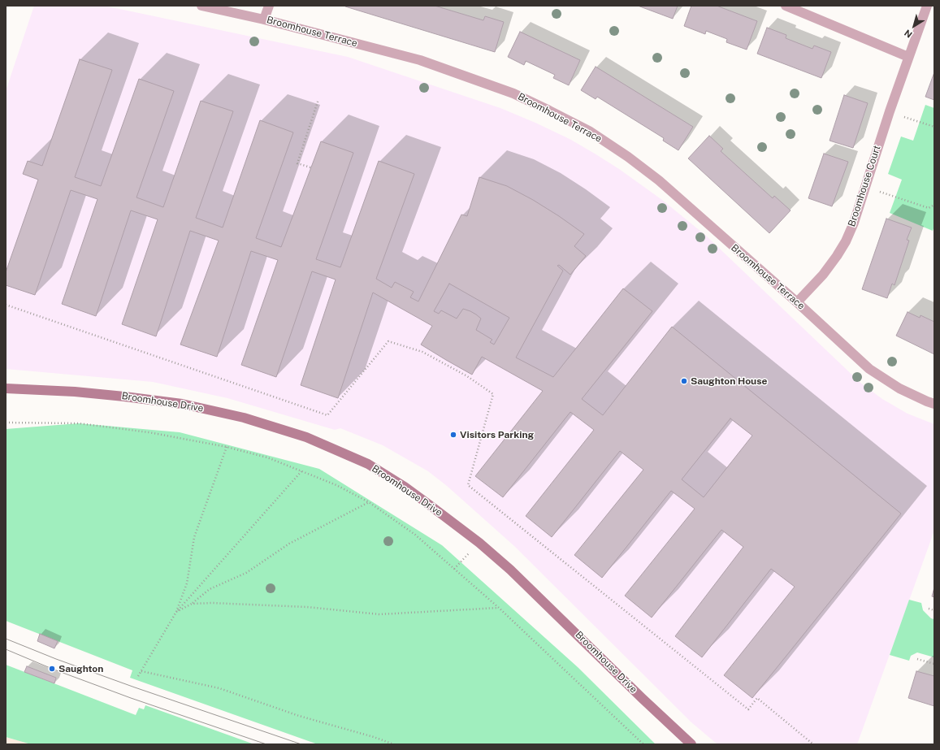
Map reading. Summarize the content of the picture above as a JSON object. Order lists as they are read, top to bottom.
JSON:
{
  "streets": {
    "street": ["Broomhouse Terrace", "Broomhouse Court", "Broomhouse Drive"]
  },
  "crossings": [
    ["Broomhouse Terrace", "Broomhouse Court"]
  ],
  "places": ["Saughton House", "Visitors Parking", "Saughton"],
  "north": "bottom left"
}
